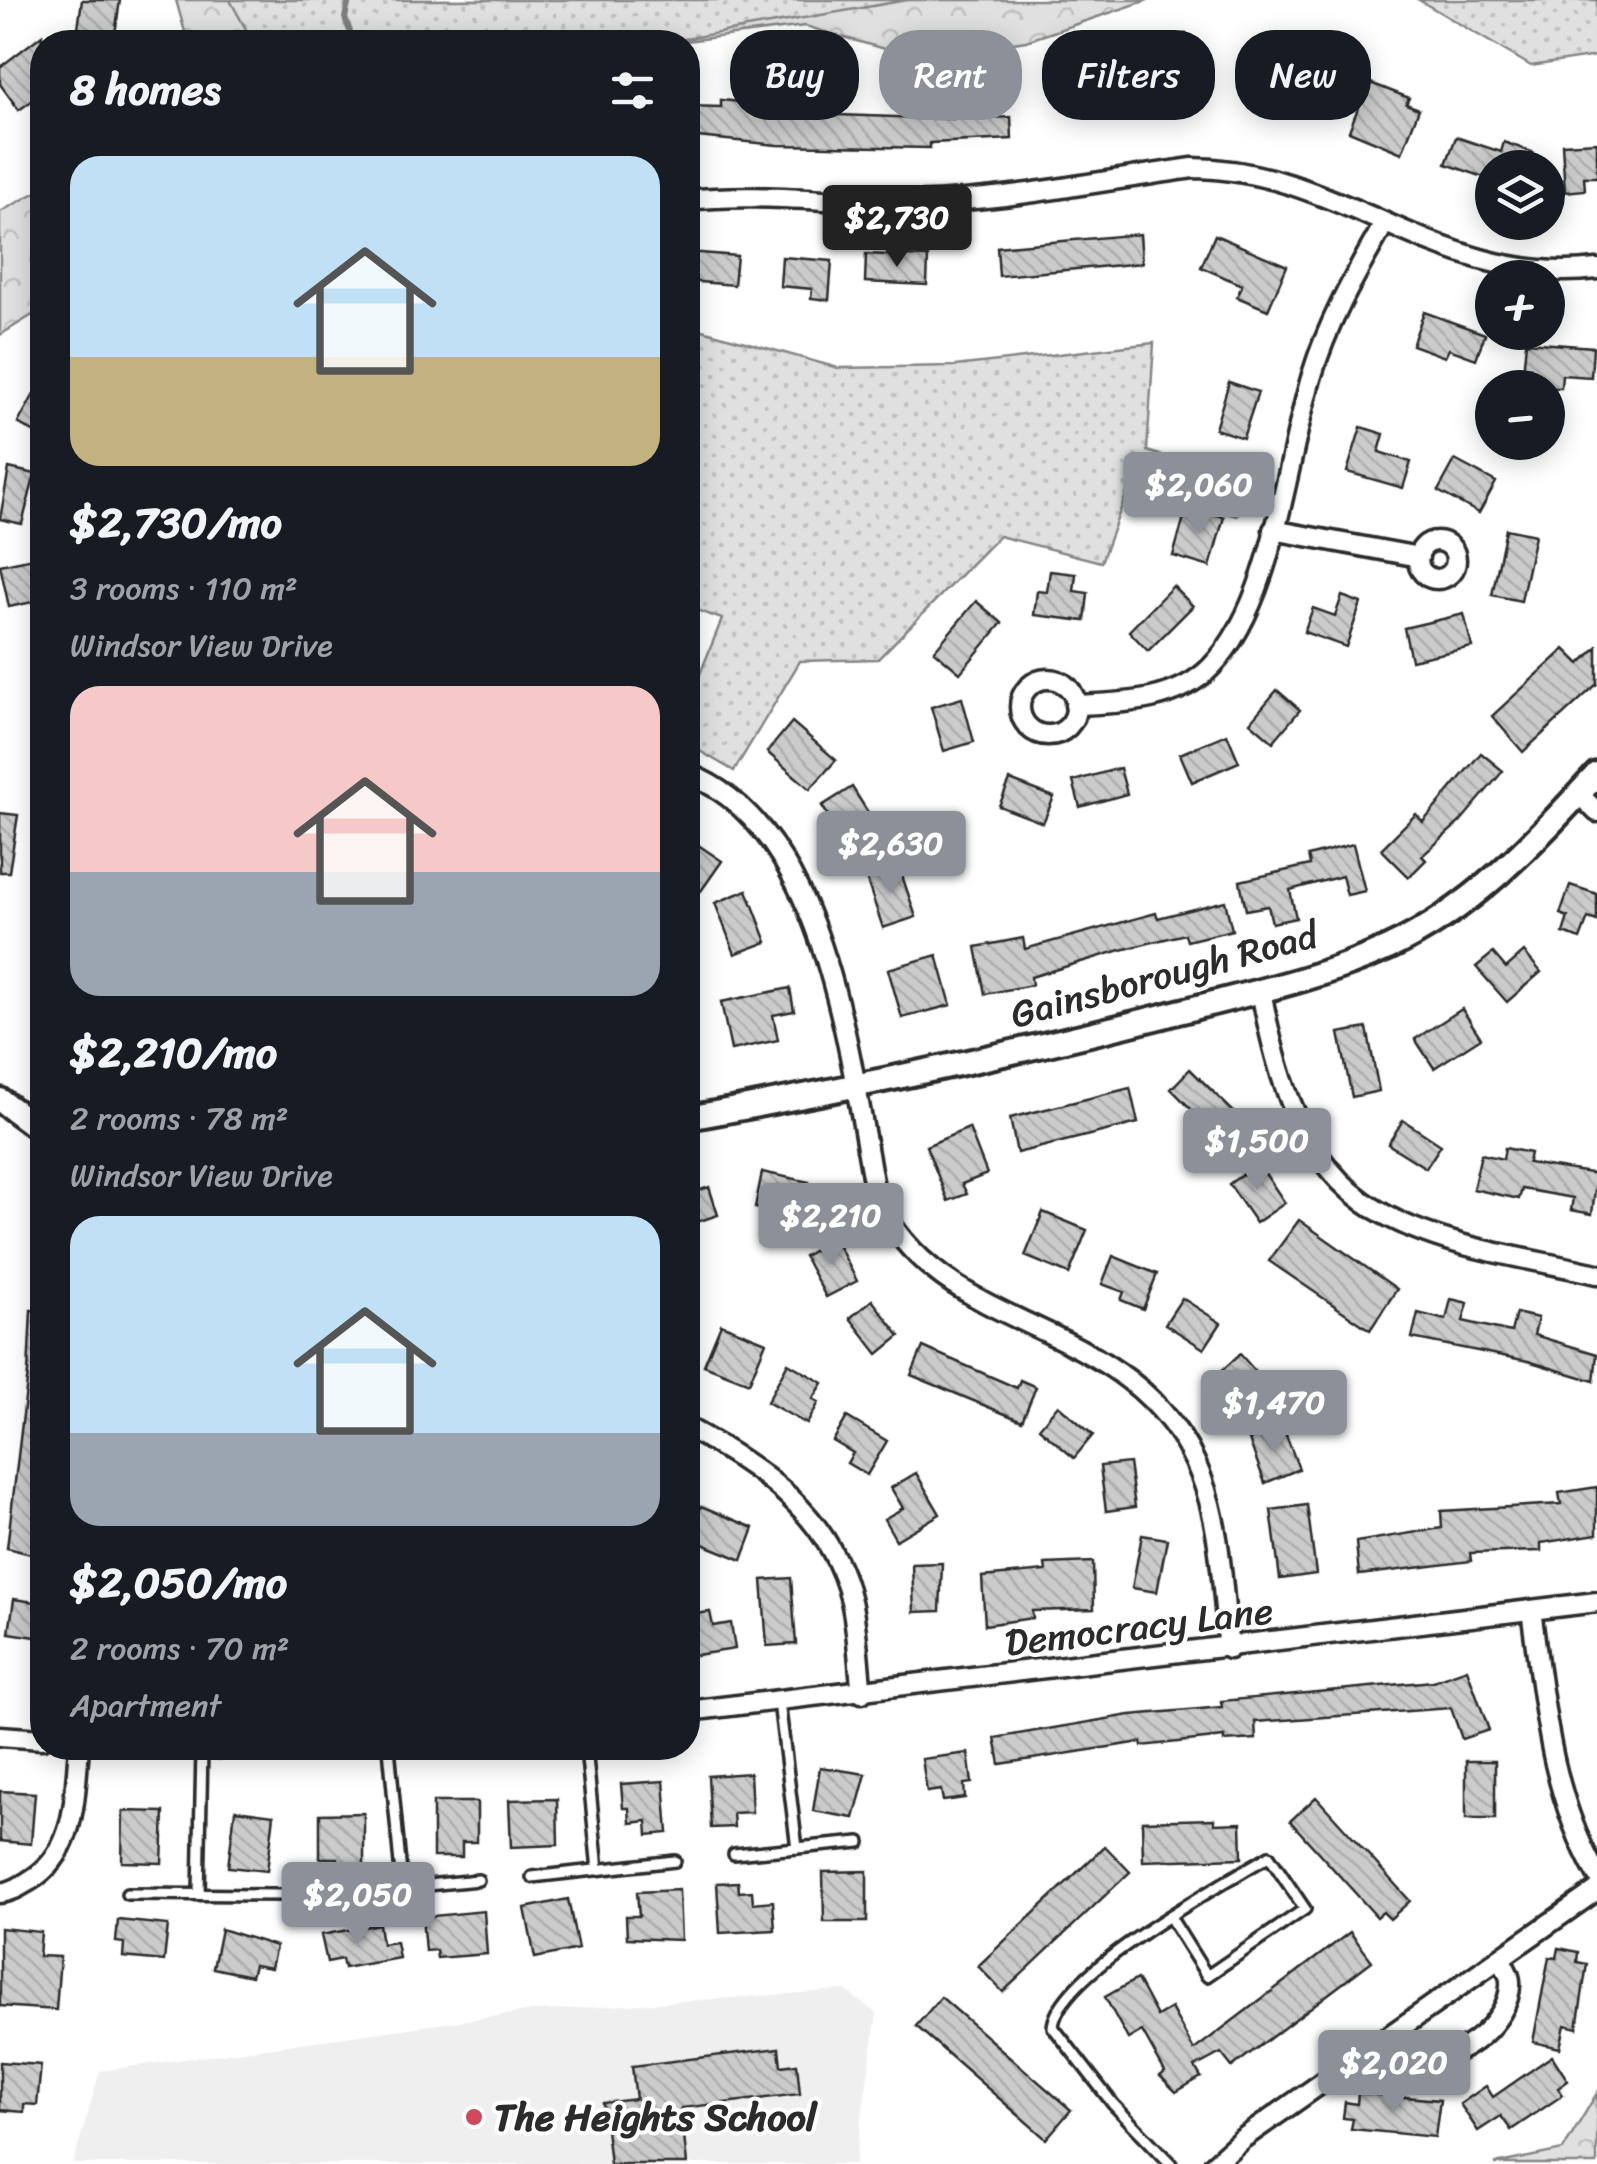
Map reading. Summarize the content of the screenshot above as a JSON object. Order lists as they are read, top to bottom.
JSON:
{
  "streets": {
    "street": ["Gainsborough Road", "Democracy Lane"]
  },
  "places": ["The Heights School"],
  "page": {
    "chip": [
      "Buy",
      "Rent",
      "Filters",
      "New"
    ],
    "heading": "8 homes",
    "map_buttons": ["+", "−"],
    "list": [
      {
        "name": "$2,730/mo",
        "note": "3 rooms · 110 m² · Windsor View Drive"
      },
      {
        "name": "$2,210/mo",
        "note": "2 rooms · 78 m² · Windsor View Drive"
      },
      {
        "name": "$2,050/mo",
        "note": "2 rooms · 70 m² · Apartment"
      }
    ],
    "price": [
      "$2,730",
      "$2,060",
      "$2,630",
      "$1,500",
      "$2,210",
      "$1,470",
      "$2,050",
      "$2,020"
    ]
  }
}
